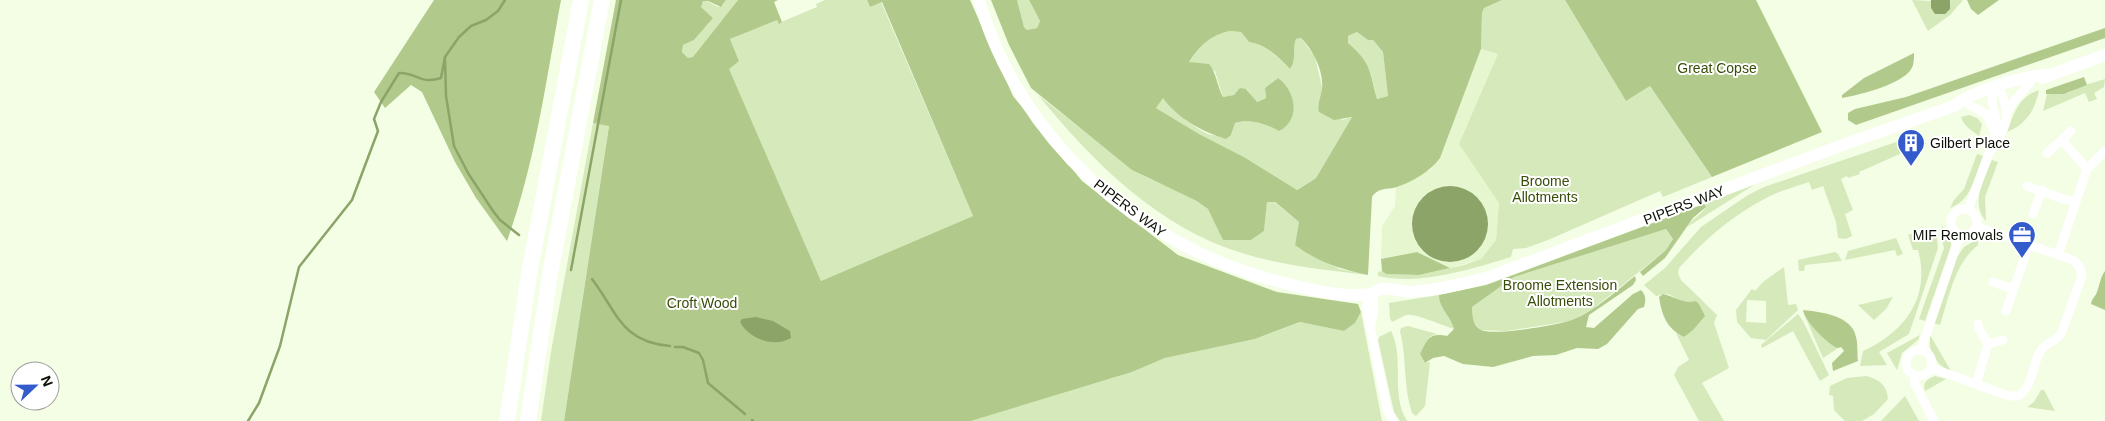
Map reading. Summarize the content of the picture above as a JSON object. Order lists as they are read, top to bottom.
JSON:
{
  "streets": {
    "main road": ["PIPERS WAY"]
  },
  "parks": [
    "Great Copse",
    "Broome Allotments",
    "Broome Extension Allotments",
    "Croft Wood"
  ],
  "places": {
    "building": ["Gilbert Place"],
    "office": ["MIF Removals"]
  },
  "north": "right"
}
